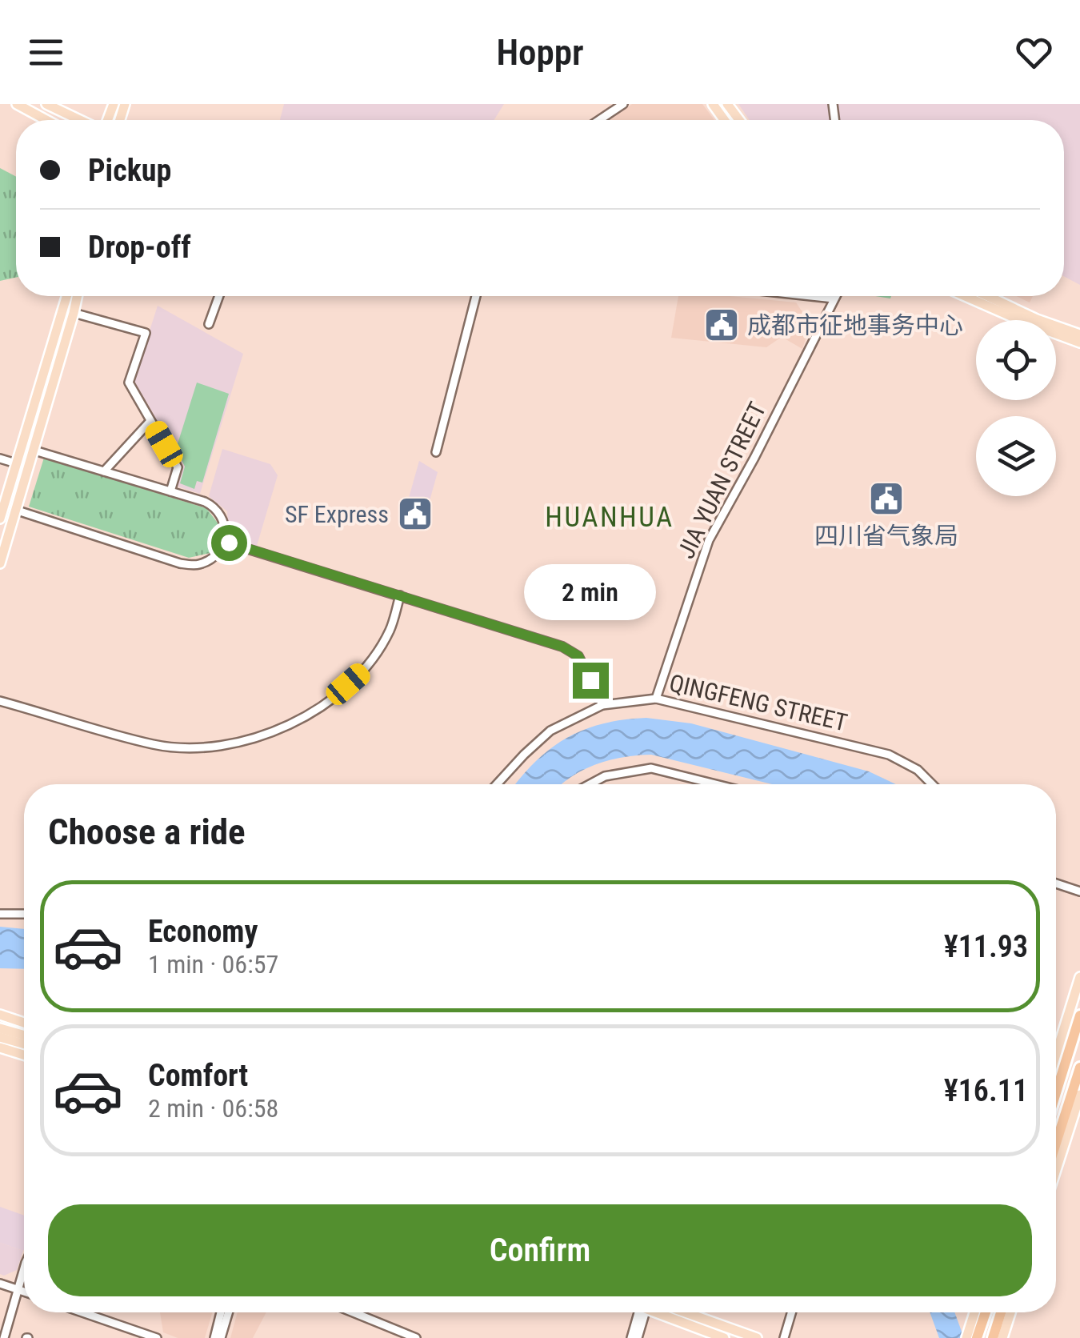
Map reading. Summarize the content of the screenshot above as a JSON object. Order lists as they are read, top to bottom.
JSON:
{
  "streets": {
    "street": ["JIA YUAN STREET", "QINGFENG STREET"]
  },
  "crossings": [
    ["JIA YUAN STREET", "QINGFENG STREET"]
  ],
  "districts": ["HUANHUA"],
  "places": {
    "public building": ["成都市征地事务中心", "四川省气象局", "SF Express"]
  },
  "page": {
    "header": "Hoppr",
    "banner": ["Pickup", "Drop-off"],
    "bubble": "2 min",
    "heading": "Choose a ride",
    "list": [
      {
        "name": "Economy",
        "note": "1 min · 06:57",
        "value": "¥11.93"
      },
      {
        "name": "Comfort",
        "note": "2 min · 06:58",
        "value": "¥16.11"
      }
    ],
    "buttons": "Confirm"
  }
}
